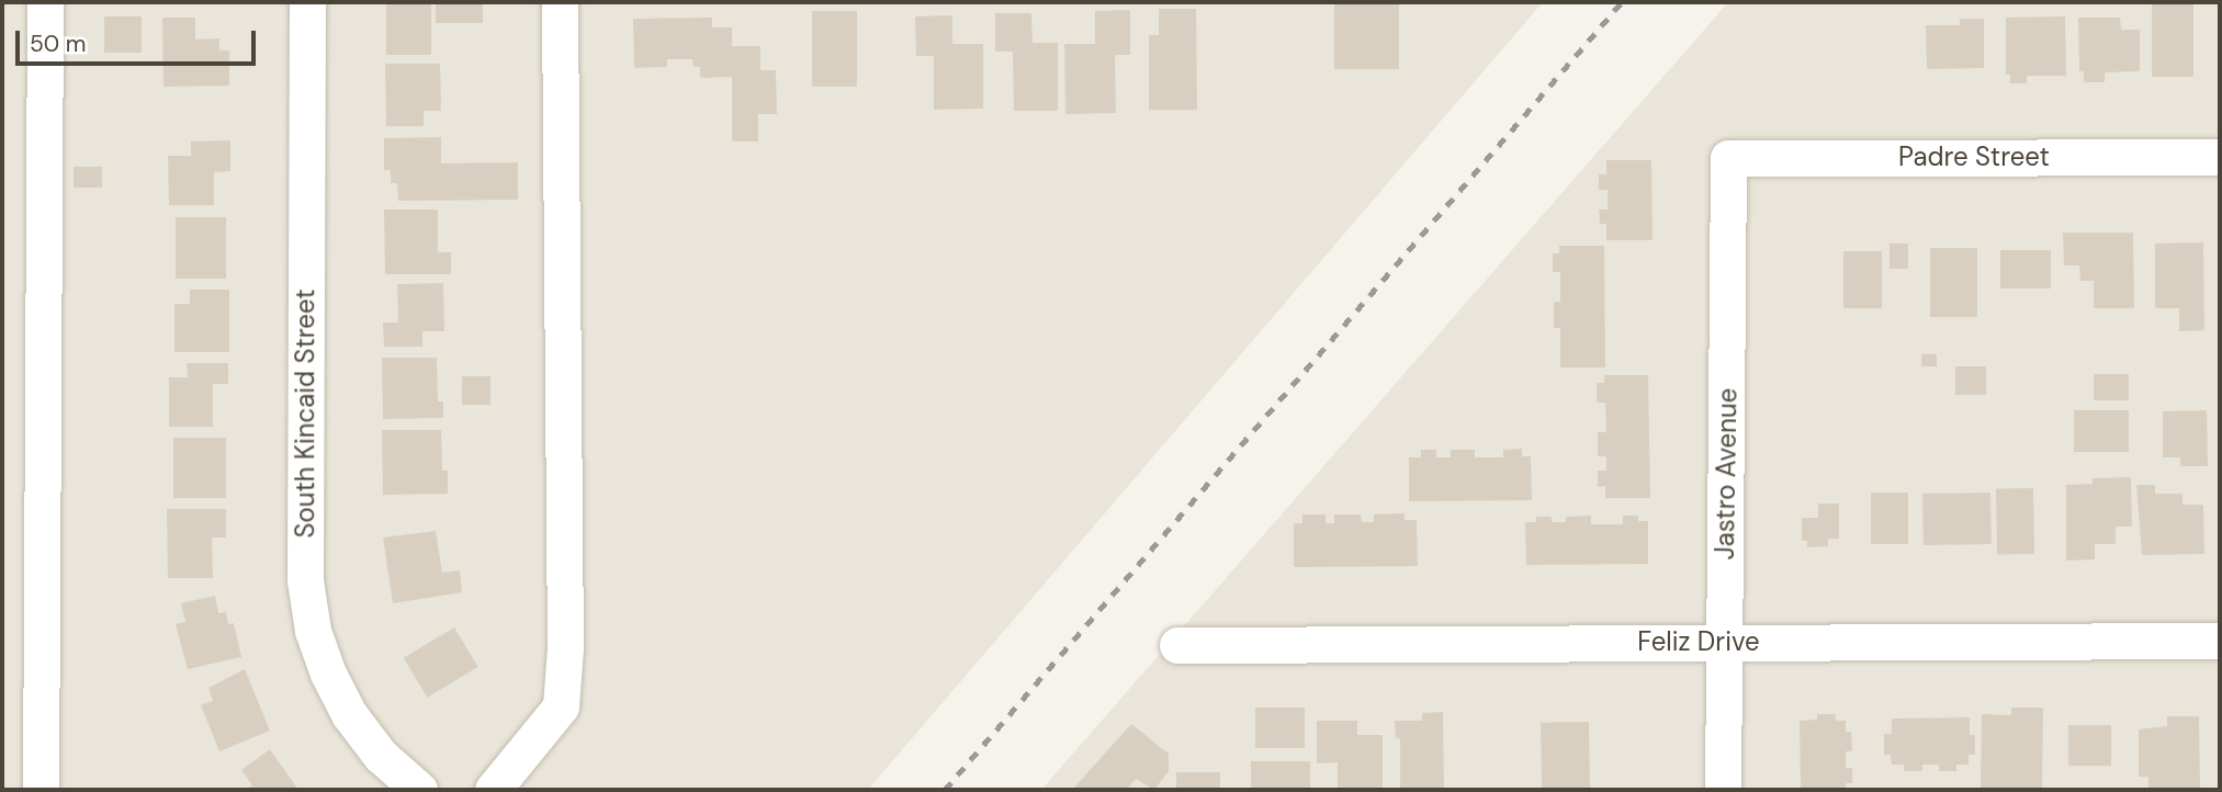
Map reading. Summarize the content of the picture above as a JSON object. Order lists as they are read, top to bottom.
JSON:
{
  "streets": {
    "street": [
      "Padre Street",
      "South Kincaid Street",
      "Jastro Avenue",
      "Feliz Drive"
    ]
  },
  "crossings": [
    ["Padre Street", "Jastro Avenue"],
    ["Jastro Avenue", "Feliz Drive"]
  ],
  "scale_bar": "50 m"
}
